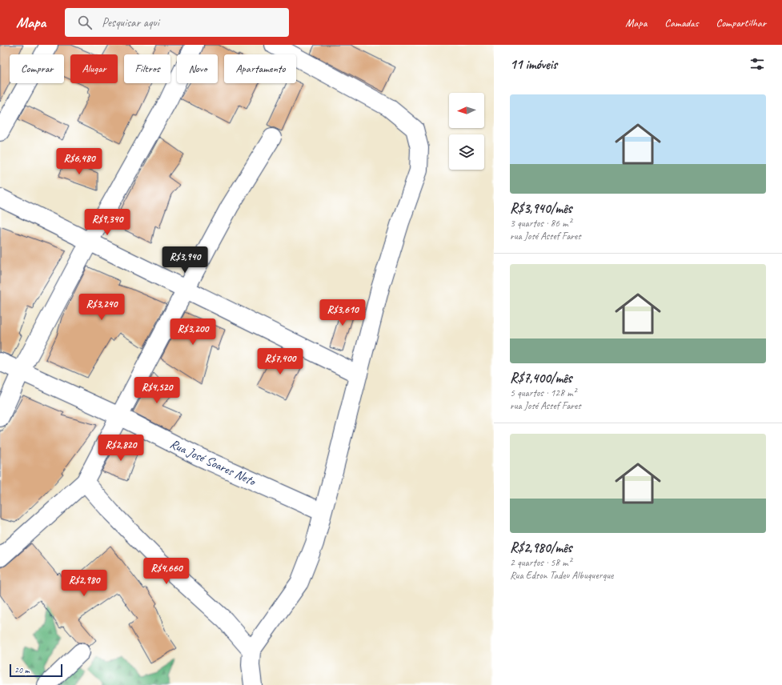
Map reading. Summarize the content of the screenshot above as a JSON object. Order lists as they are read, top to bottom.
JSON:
{
  "streets": {
    "street": ["Rua José Soares Neto"]
  },
  "scale_bar": "20 m",
  "north": "left",
  "page": {
    "header": "Mapa",
    "search": "Pesquisar aqui",
    "nav": ["Mapa", "Camadas", "Compartilhar"],
    "heading": "11 imóveis",
    "chip": [
      "Comprar",
      "Alugar",
      "Filtros",
      "Novo",
      "Apartamento"
    ],
    "list": [
      {
        "name": "R$3,940/mês",
        "note": "3 quartos · 86 m² · rua José Assef Fares"
      },
      {
        "name": "R$7,400/mês",
        "note": "5 quartos · 128 m² · rua José Assef Fares"
      },
      {
        "name": "R$2,980/mês",
        "note": "2 quartos · 58 m² · Rua Edson Tadeu Albuquerque"
      }
    ],
    "price": [
      "R$6,480",
      "R$9,340",
      "R$3,940",
      "R$3,240",
      "R$3,610",
      "R$3,200",
      "R$7,400",
      "R$4,520",
      "R$2,820",
      "R$4,660",
      "R$2,980"
    ],
    "scale": "20 m"
  }
}
